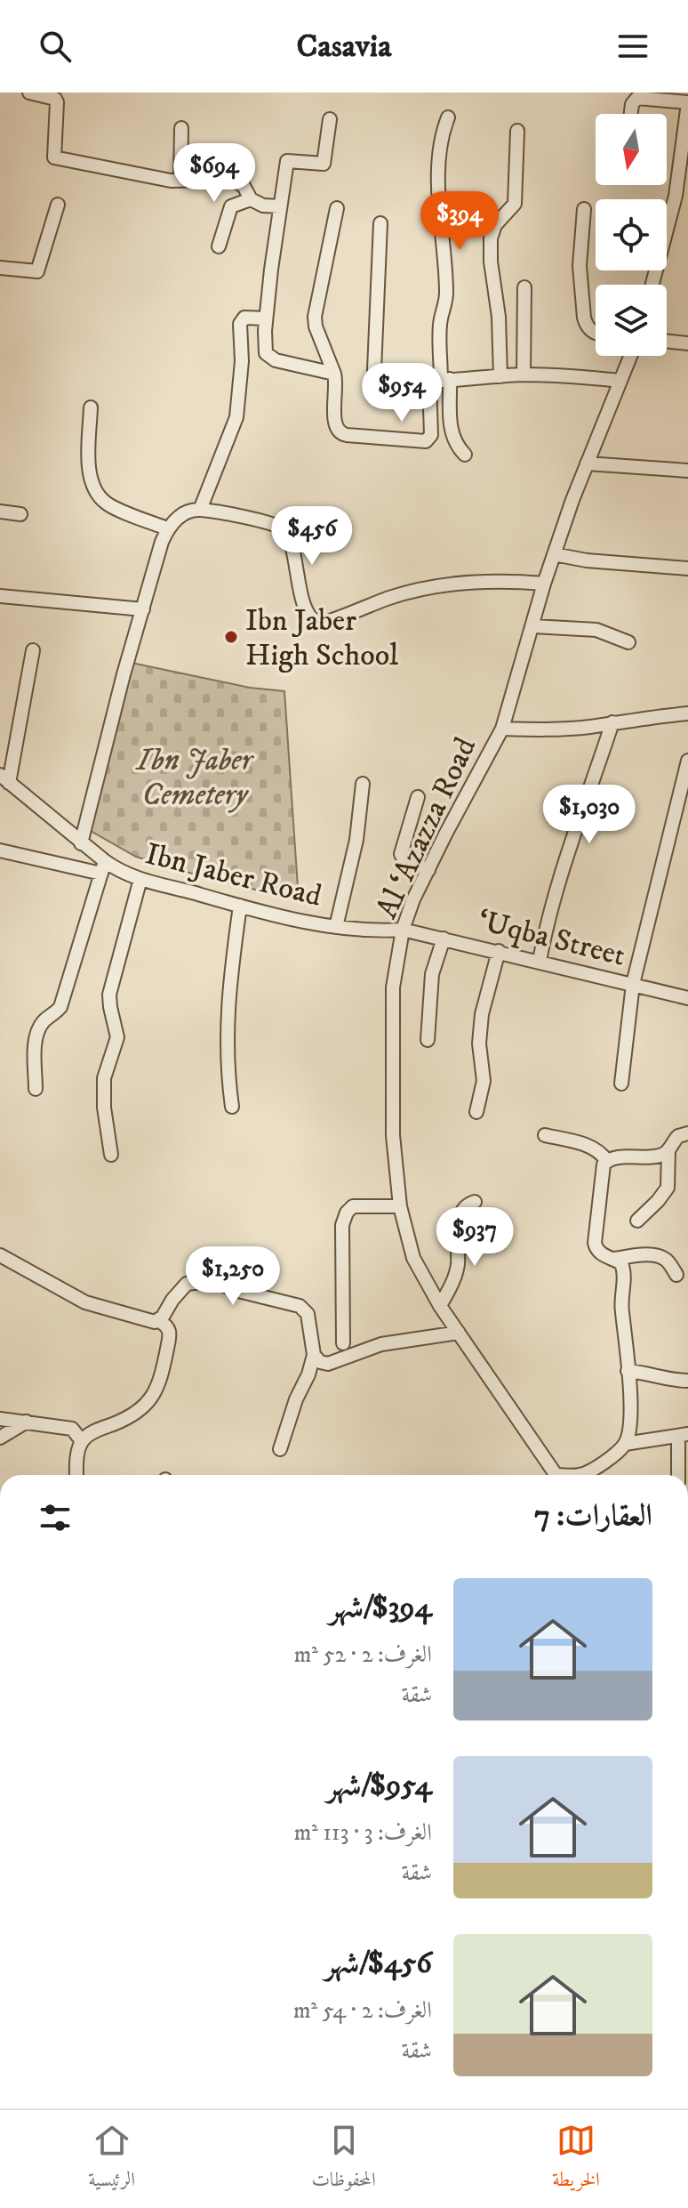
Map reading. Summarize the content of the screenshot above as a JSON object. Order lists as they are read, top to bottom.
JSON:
{
  "streets": {
    "street": ["Al ‘Azazza Road", "Ibn Jaber Road", "‘Uqba Street"]
  },
  "crossings": [
    ["Al ‘Azazza Road", "Ibn Jaber Road"],
    ["Al ‘Azazza Road", "‘Uqba Street"],
    ["Ibn Jaber Road", "‘Uqba Street"]
  ],
  "parks": ["Ibn Jaber Cemetery"],
  "places": ["Ibn Jaber High School"],
  "north": "bottom",
  "page": {
    "header": "Casavia",
    "price": [
      "$694",
      "$394",
      "$954",
      "$456",
      "$1,030",
      "$937",
      "$1,250"
    ],
    "heading": "العقارات: 7",
    "list": [
      {
        "name": "$394/شهر",
        "note": "الغرف: 2 · 52 m² · شقة"
      },
      {
        "name": "$954/شهر",
        "note": "الغرف: 3 · 113 m² · شقة"
      },
      {
        "name": "$456/شهر",
        "note": "الغرف: 2 · 54 m² · شقة"
      }
    ],
    "tabs": ["الخريطة", "المحفوظات", "الرئيسية"]
  }
}
